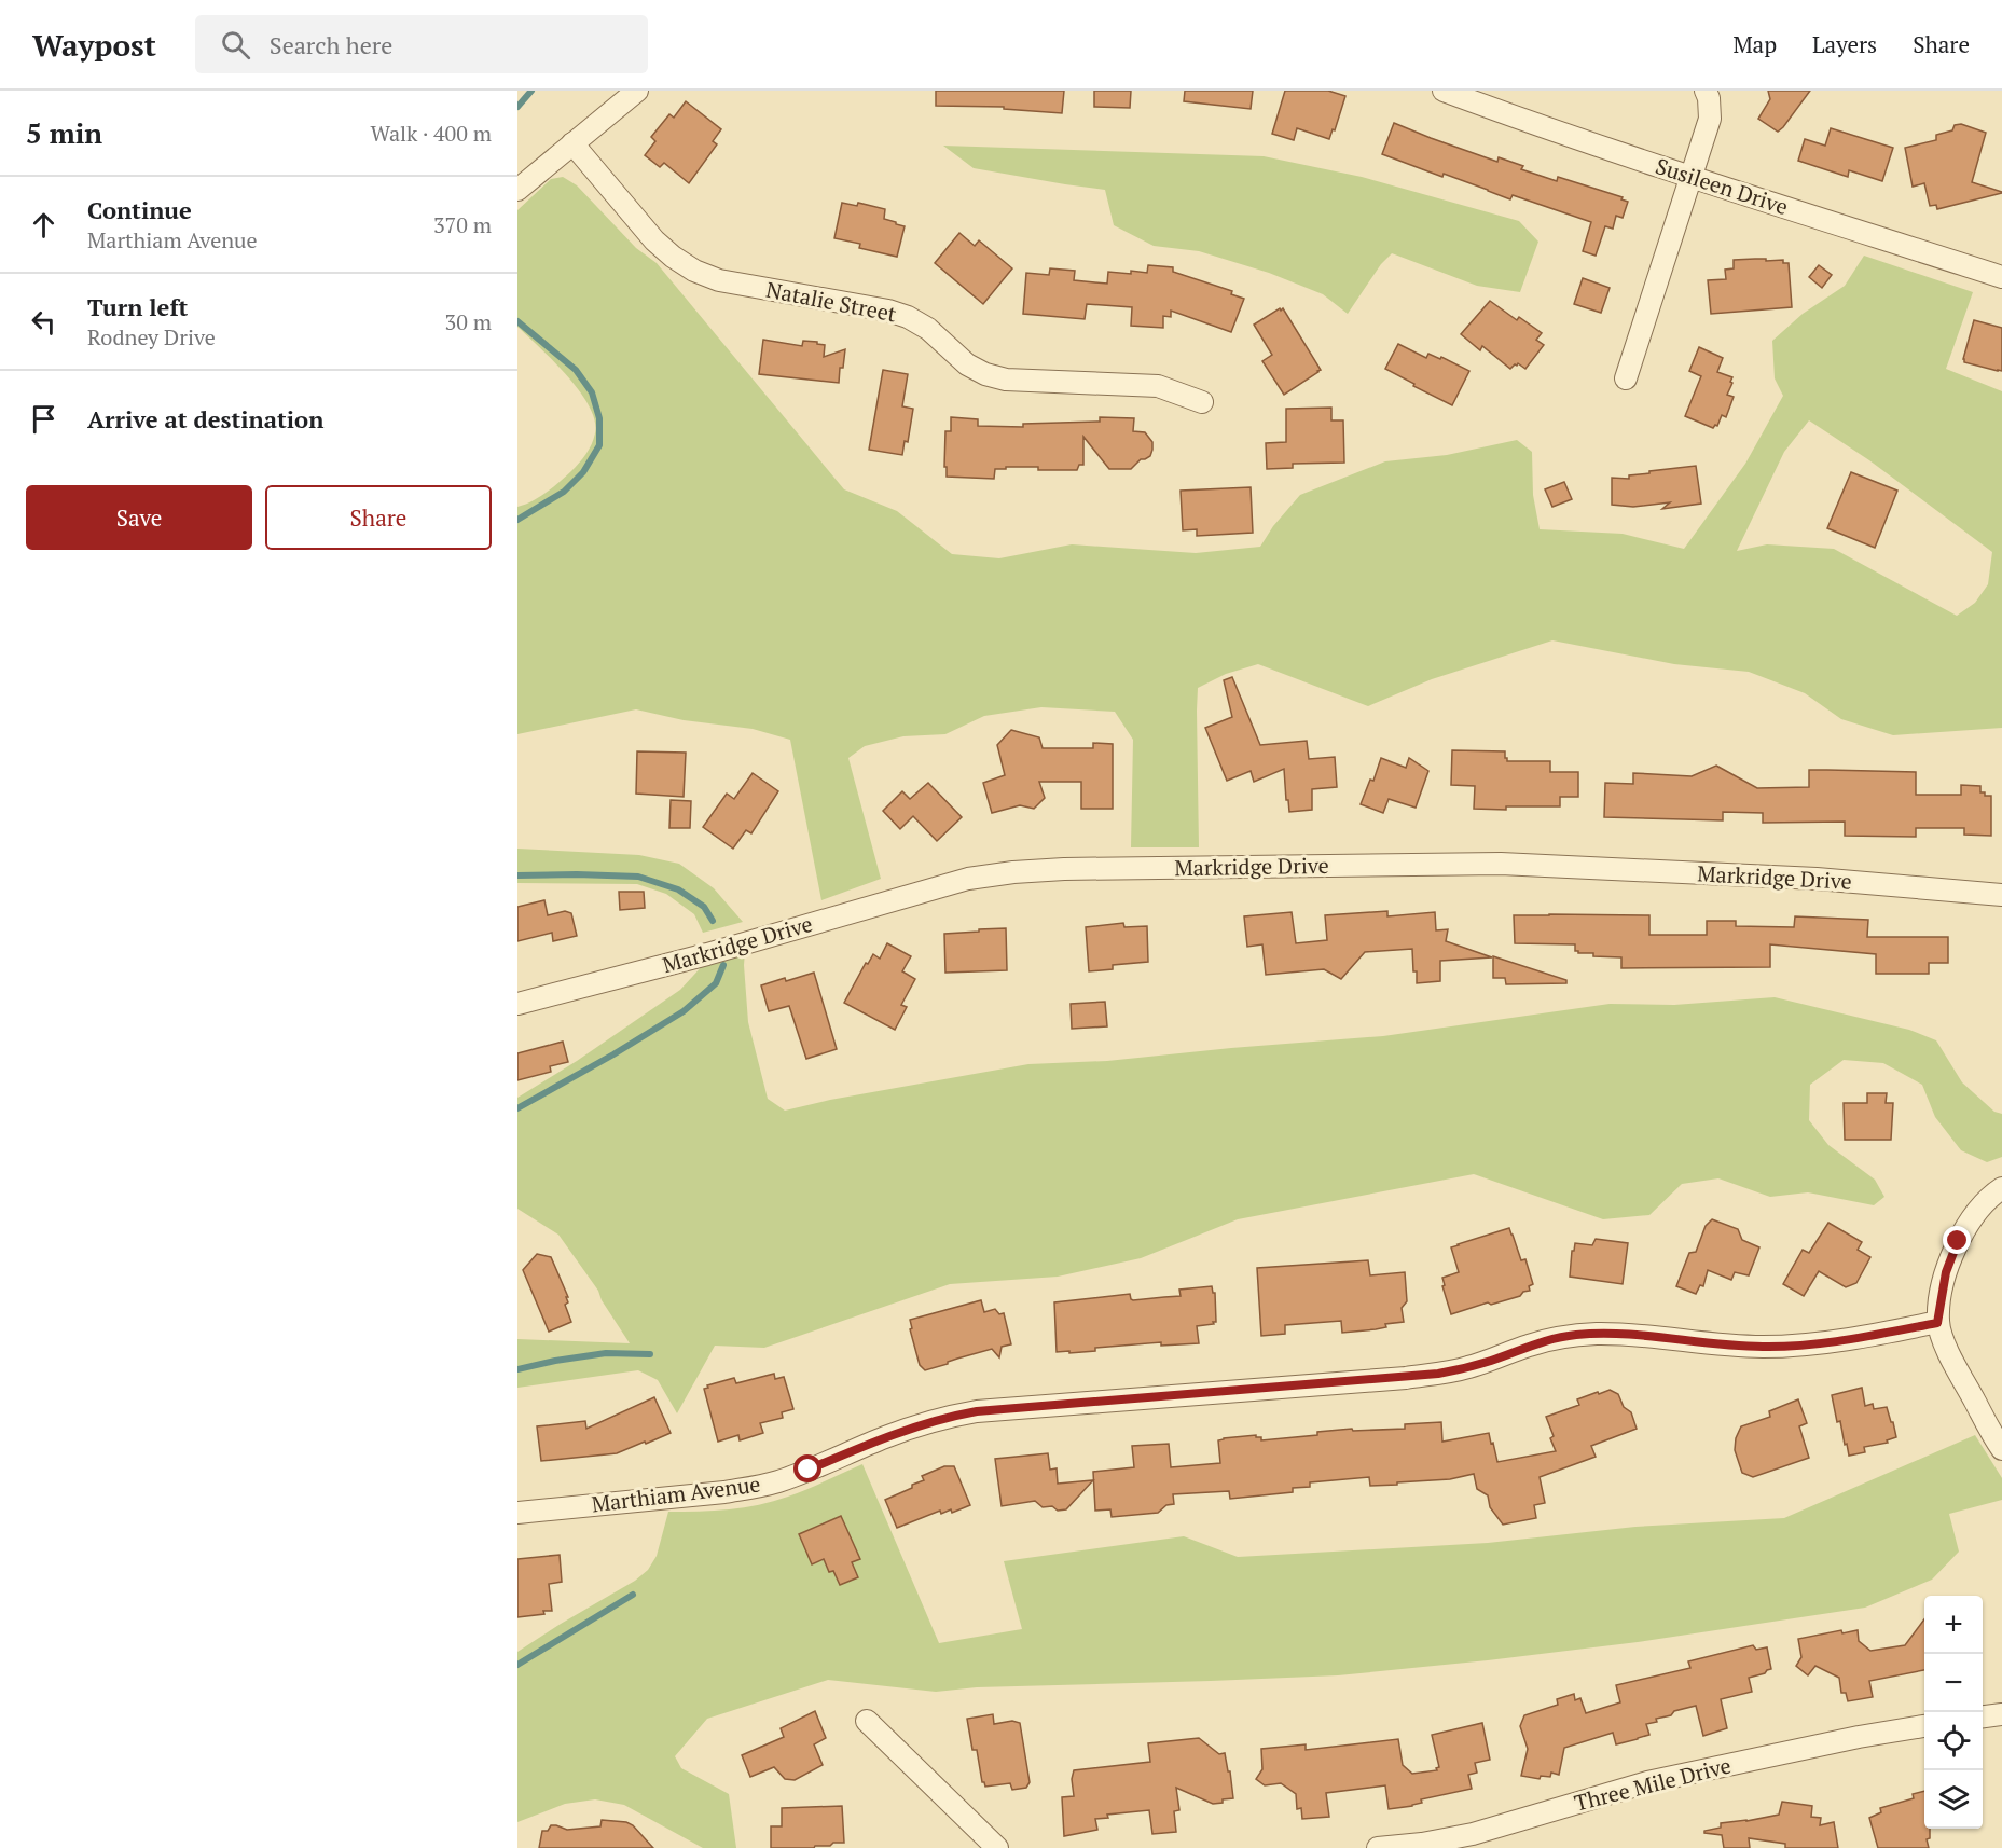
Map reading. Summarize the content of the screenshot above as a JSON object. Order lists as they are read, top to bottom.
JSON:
{
  "streets": {
    "street": [
      "Susileen Drive",
      "Natalie Street",
      "Markridge Drive",
      "Marthiam Avenue",
      "Three Mile Drive"
    ]
  },
  "page": {
    "header": "Waypost",
    "search": "Search here",
    "nav": ["Map", "Layers", "Share"],
    "heading": ["5 min", "Walk · 400 m"],
    "list": [
      ["Continue", "Marthiam Avenue", "370 m"],
      ["Turn left", "Rodney Drive", "30 m"],
      "Arrive at destination"
    ],
    "buttons": ["Save", "Share"],
    "map_buttons": ["+", "−"]
  }
}
